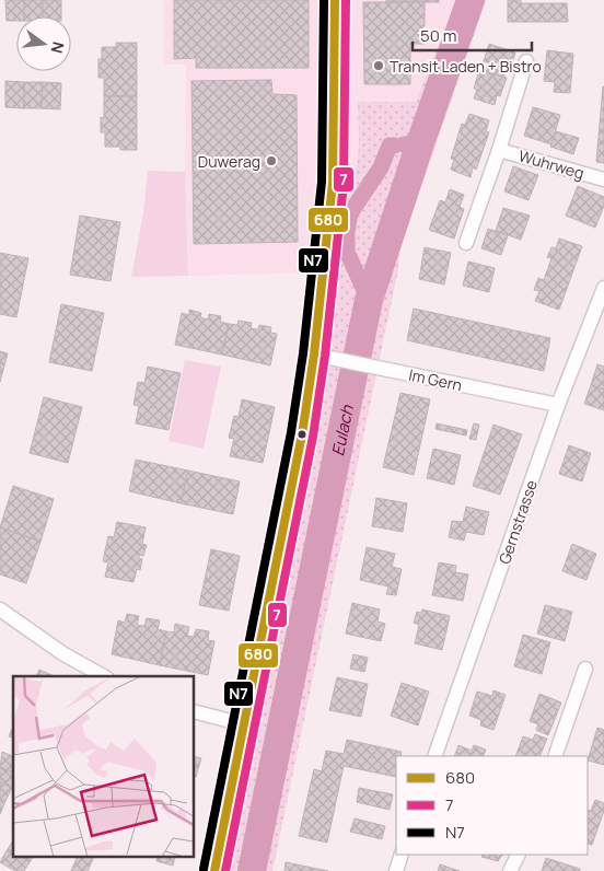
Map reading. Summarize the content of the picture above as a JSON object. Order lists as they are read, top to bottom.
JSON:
{
  "streets": {
    "street": ["Wuhrweg", "Im Gern", "Gernstrasse"]
  },
  "crossings": [
    ["Im Gern", "Gernstrasse"]
  ],
  "water": ["Eulach"],
  "places": ["Transit Laden + Bistro", "Duwerag"],
  "lines": ["transit line 680", "transit line 7", "transit line N7"],
  "legend": ["680", "7", "N7"],
  "scale_bar": "50 m",
  "north": "right"
}
